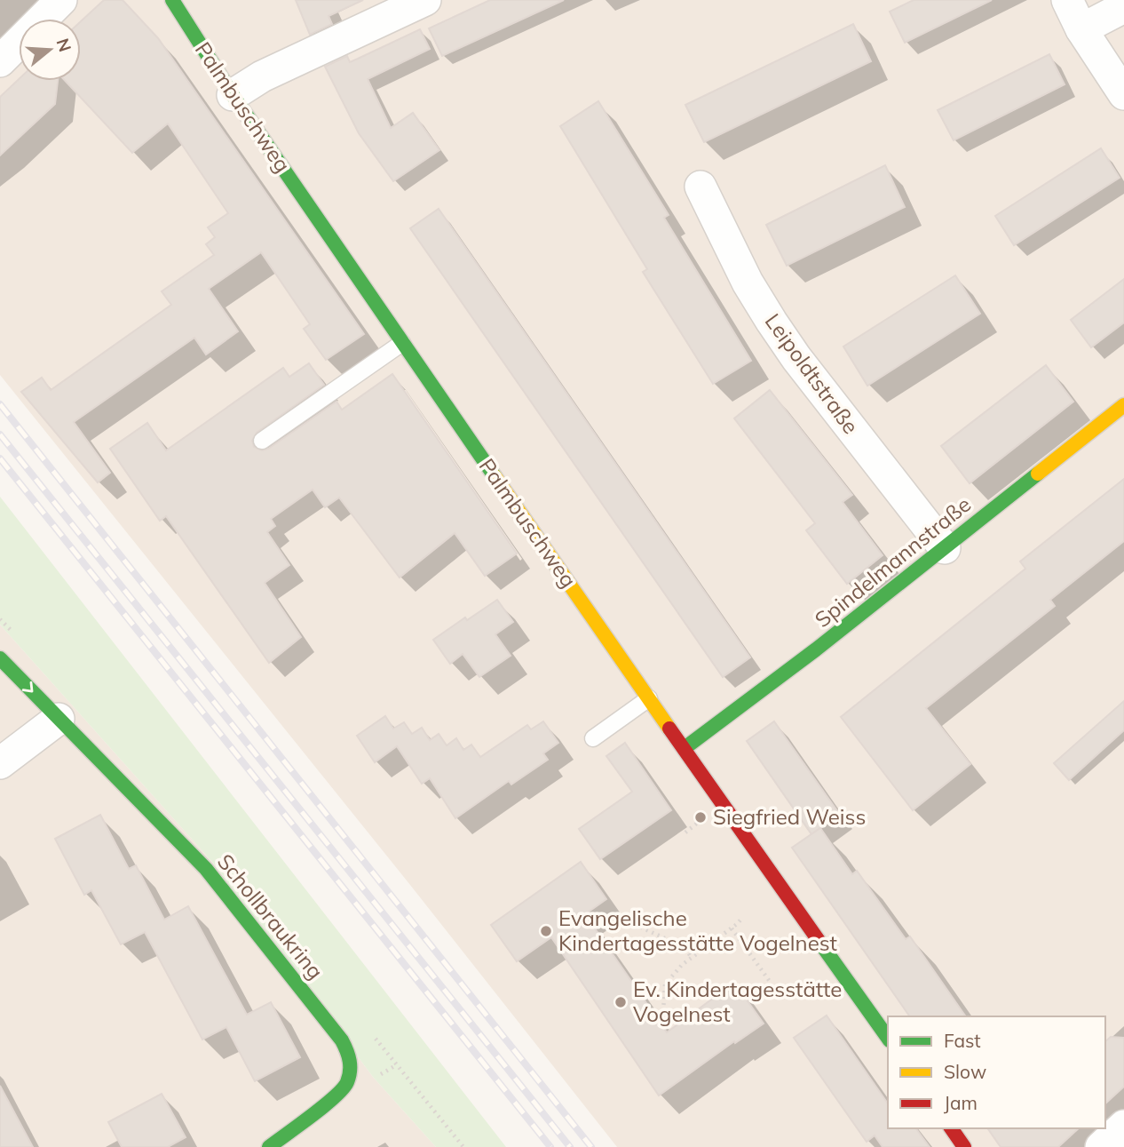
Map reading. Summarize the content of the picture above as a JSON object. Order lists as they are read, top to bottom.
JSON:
{
  "streets": {
    "street": [
      "Palmbuschweg",
      "Leipoldtstraße",
      "Spindelmannstraße",
      "Schollbraukring"
    ]
  },
  "crossings": [
    ["Palmbuschweg", "Spindelmannstraße"],
    ["Leipoldtstraße", "Spindelmannstraße"]
  ],
  "places": ["Siegfried Weiss", "Evangelische Kindertagesstätte Vogelnest", "Ev. Kindertagesstätte Vogelnest"],
  "legend": ["Fast", "Slow", "Jam"],
  "north": "right"
}
